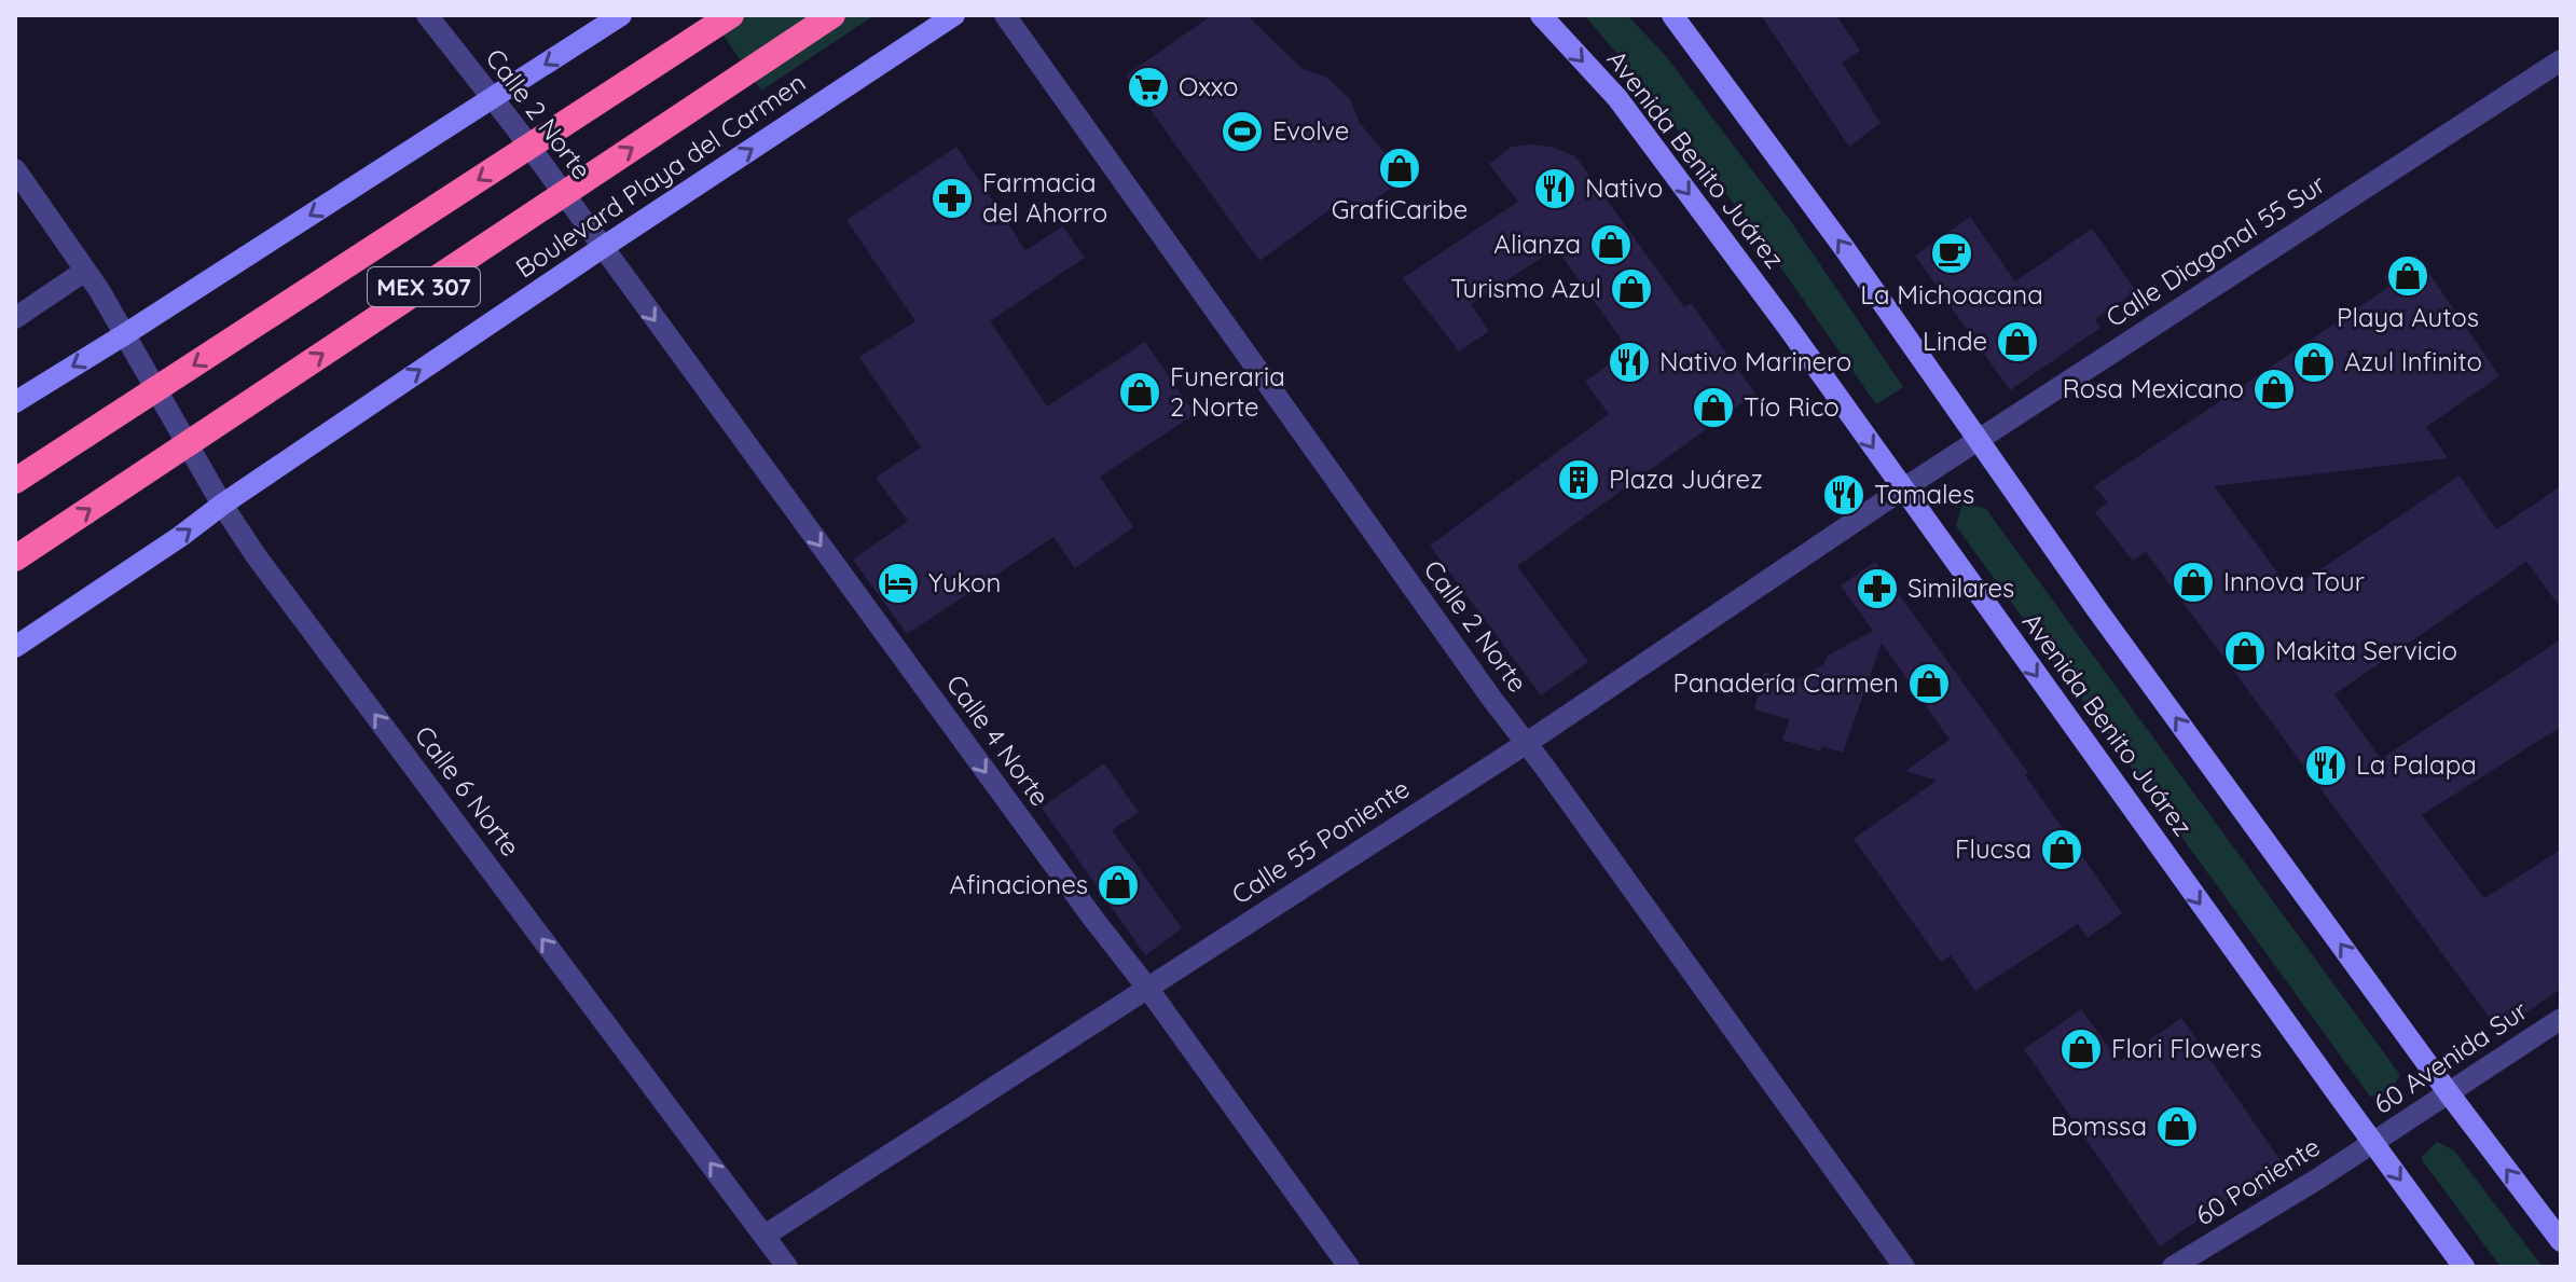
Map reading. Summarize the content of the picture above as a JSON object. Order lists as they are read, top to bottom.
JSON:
{
  "streets": {
    "highway": ["MEX 307"],
    "main road": ["Avenida Benito Juárez", "Boulevard Playa del Carmen"],
    "street": [
      "Calle 2 Norte",
      "Calle Diagonal 55 Sur",
      "Calle 4 Norte",
      "Calle 6 Norte",
      "Calle 55 Poniente",
      "60 Avenida Sur",
      "60 Poniente"
    ]
  },
  "crossings": [
    ["Calle 2 Norte", "Boulevard Playa del Carmen"],
    ["Calle 2 Norte", "Calle 4 Norte"],
    ["Calle 2 Norte", "Calle 55 Poniente"],
    ["Avenida Benito Juárez", "Calle Diagonal 55 Sur"],
    ["Avenida Benito Juárez", "Calle 55 Poniente"],
    ["Avenida Benito Juárez", "60 Avenida Sur"],
    ["Avenida Benito Juárez", "60 Poniente"],
    ["Boulevard Playa del Carmen", "Calle 4 Norte"],
    ["Boulevard Playa del Carmen", "Calle 6 Norte"],
    ["Calle Diagonal 55 Sur", "Calle 55 Poniente"],
    ["Calle 4 Norte", "Calle 55 Poniente"],
    ["Calle 6 Norte", "Calle 55 Poniente"],
    ["60 Avenida Sur", "60 Poniente"]
  ],
  "one_way": ["Calle 4 Norte", "Calle 6 Norte"],
  "places": {
    "supermarket": ["Oxxo"],
    "sports": ["Evolve"],
    "shop": [
      "GrafiCaribe",
      "Alianza",
      "Playa Autos",
      "Turismo Azul",
      "Linde",
      "Azul Infinito",
      "Rosa Mexicano",
      "Funeraria 2 Norte",
      "Tío Rico",
      "Innova Tour",
      "Makita Servicio",
      "Panadería Carmen",
      "Flucsa",
      "Afinaciones",
      "Flori Flowers",
      "Bomssa"
    ],
    "restaurant": [
      "Nativo",
      "Nativo Marinero",
      "Tamales",
      "La Palapa"
    ],
    "pharmacy": ["Farmacia del Ahorro", "Similares"],
    "cafe": ["La Michoacana"],
    "building": ["Plaza Juárez"],
    "hotel": ["Yukon"]
  }
}
